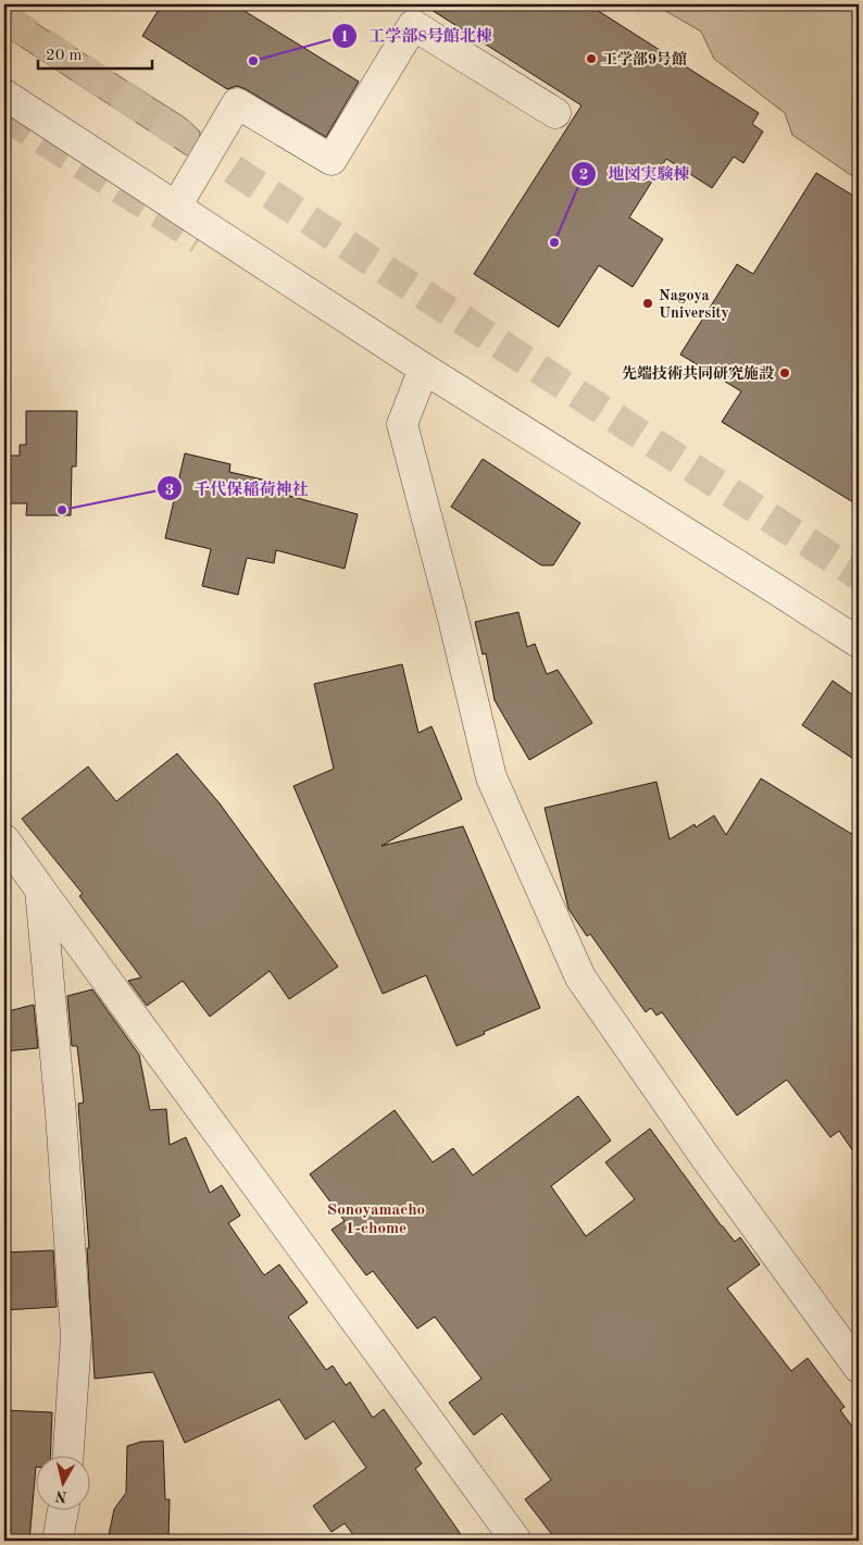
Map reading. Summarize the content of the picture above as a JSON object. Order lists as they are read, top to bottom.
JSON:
{
  "districts": ["Sonoyamacho 1-chome"],
  "places": [
    "工学部9号館",
    "工学部8号館北棟",
    "地図実験棟",
    "Nagoya University",
    "先端技術共同研究施設",
    "千代保稲荷神社"
  ],
  "scale_bar": "20 m",
  "north": "bottom"
}
